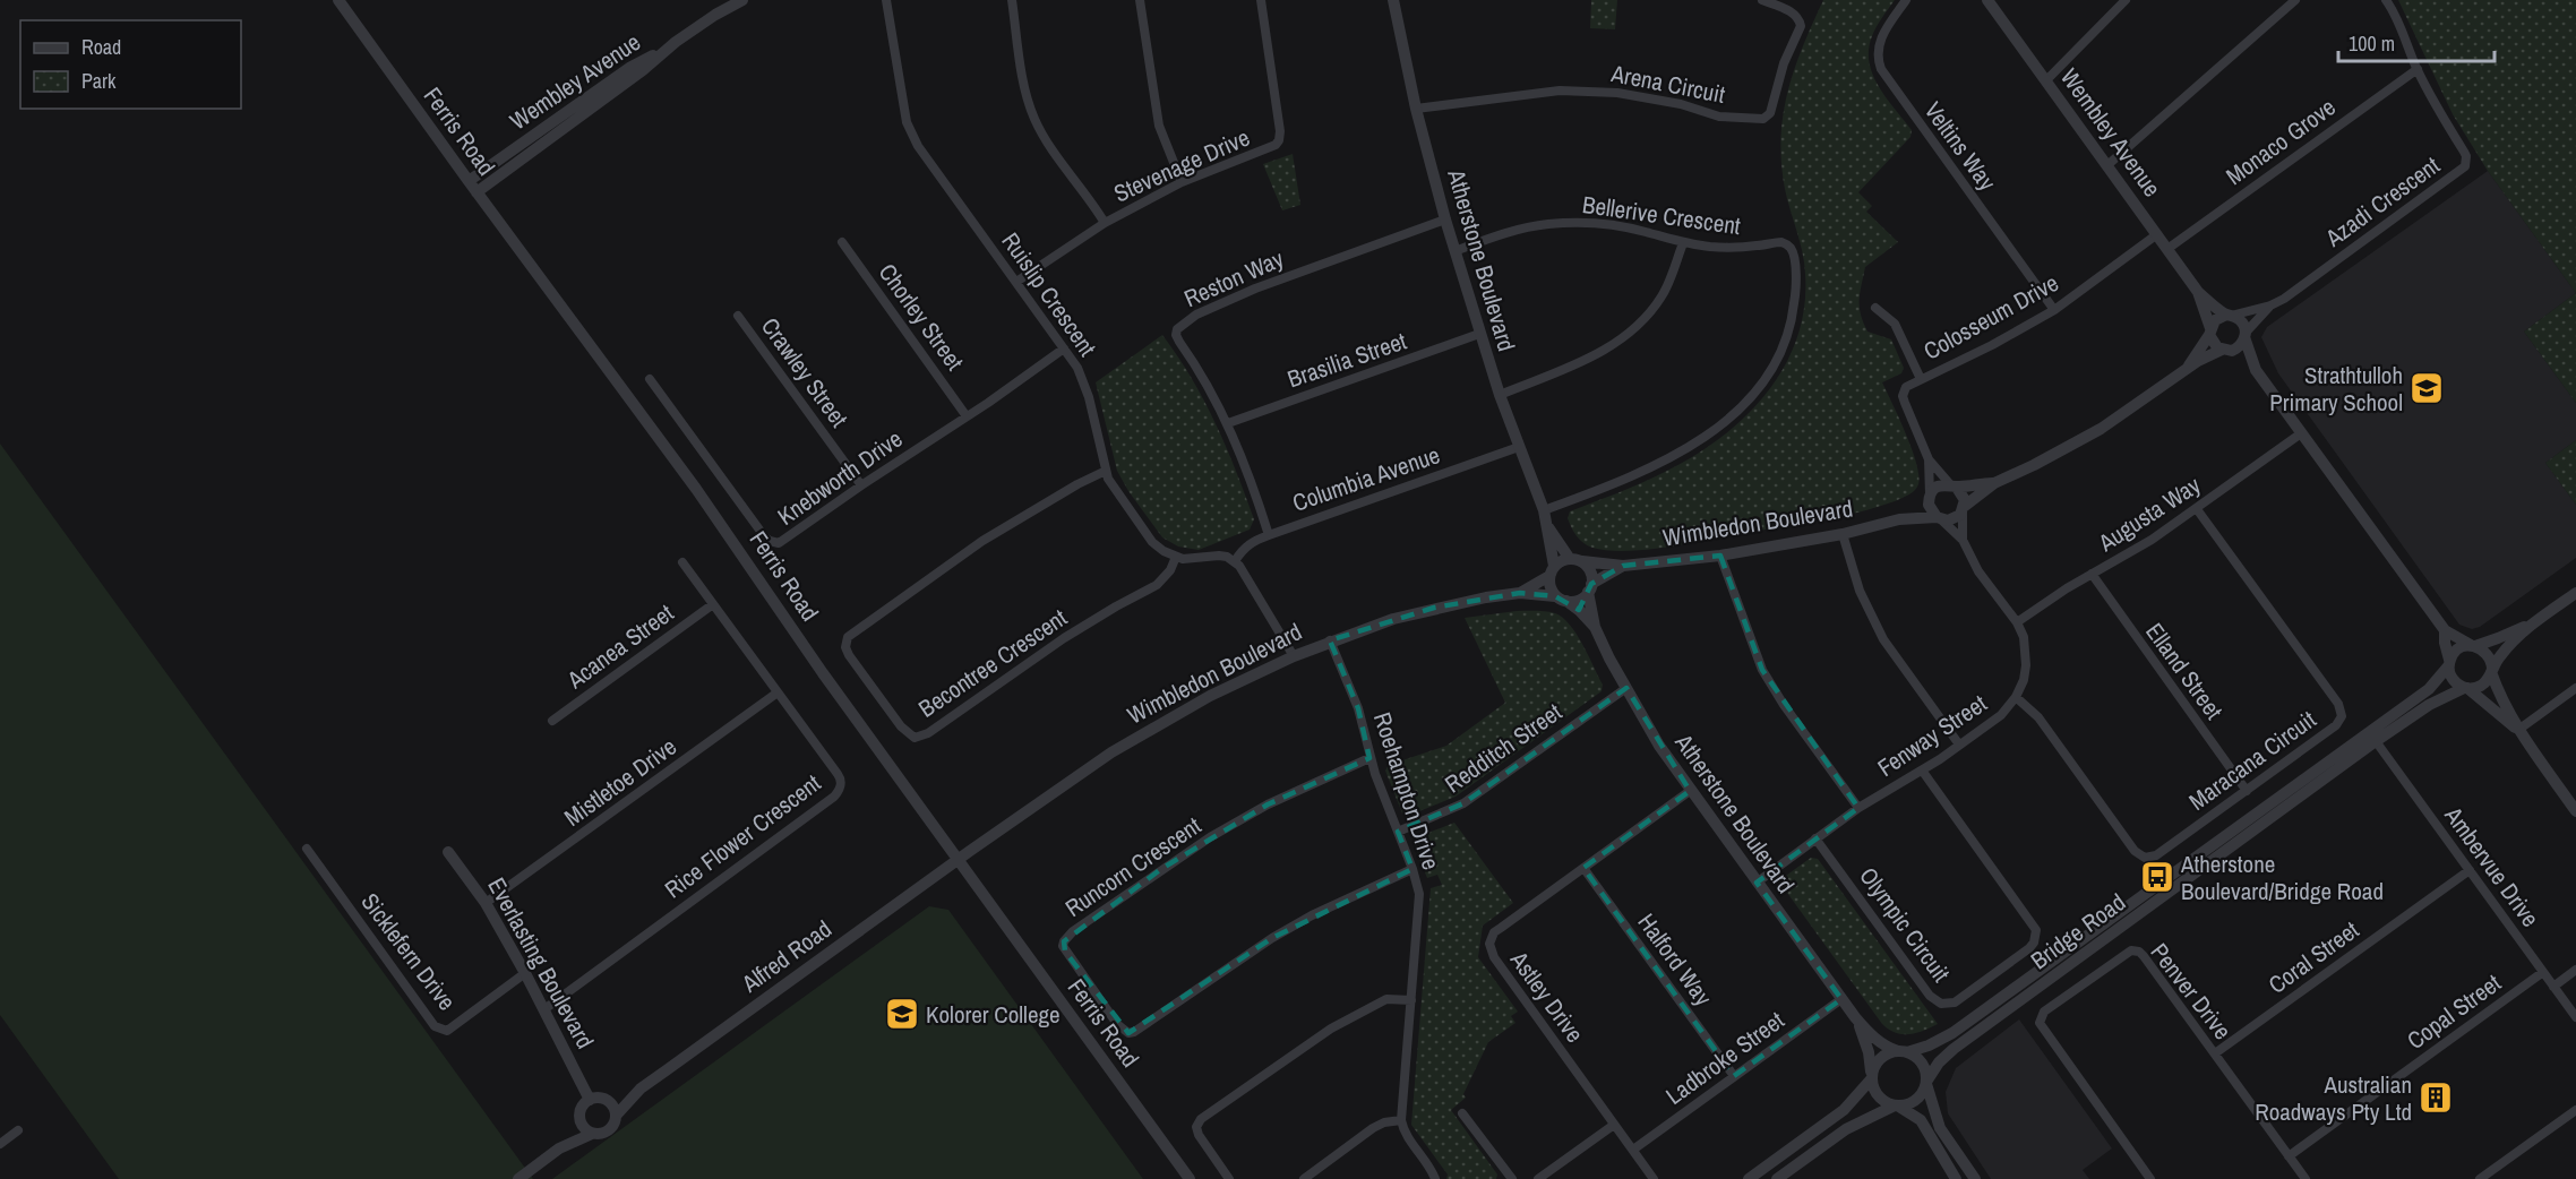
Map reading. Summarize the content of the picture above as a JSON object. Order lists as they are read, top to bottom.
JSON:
{
  "streets": {
    "street": [
      "Wembley Avenue",
      "Arena Circuit",
      "Ferris Road",
      "Monaco Grove",
      "Veltins Way",
      "Stevenage Drive",
      "Azadi Crescent",
      "Bellerive Crescent",
      "Atherstone Boulevard",
      "Reston Way",
      "Ruislip Crescent",
      "Chorley Street",
      "Colosseum Drive",
      "Brasilia Street",
      "Crawley Street",
      "Knebworth Drive",
      "Columbia Avenue",
      "Augusta Way",
      "Wimbledon Boulevard",
      "Acanea Street",
      "Becontree Crescent",
      "Elland Street",
      "Fenway Street",
      "Redditch Street",
      "Maracana Circuit",
      "Mistletoe Drive",
      "Roehampton Drive",
      "Rice Flower Crescent",
      "Runcorn Crescent",
      "Ambervue Drive",
      "Olympic Circuit",
      "Bridge Road",
      "Sicklefern Drive",
      "Alfred Road",
      "Coral Street",
      "Halford Way",
      "Everlasting Boulevard",
      "Penver Drive",
      "Astley Drive",
      "Copal Street",
      "Ladbroke Street"
    ]
  },
  "crossings": [
    ["Wembley Avenue", "Ferris Road"],
    ["Wembley Avenue", "Monaco Grove"],
    ["Wembley Avenue", "Azadi Crescent"],
    ["Wembley Avenue", "Colosseum Drive"],
    ["Arena Circuit", "Atherstone Boulevard"],
    ["Ferris Road", "Wimbledon Boulevard"],
    ["Ferris Road", "Alfred Road"],
    ["Monaco Grove", "Azadi Crescent"],
    ["Veltins Way", "Colosseum Drive"],
    ["Stevenage Drive", "Ruislip Crescent"],
    ["Bellerive Crescent", "Atherstone Boulevard"],
    ["Atherstone Boulevard", "Reston Way"],
    ["Atherstone Boulevard", "Brasilia Street"],
    ["Atherstone Boulevard", "Columbia Avenue"],
    ["Atherstone Boulevard", "Wimbledon Boulevard"],
    ["Atherstone Boulevard", "Fenway Street"],
    ["Atherstone Boulevard", "Redditch Street"],
    ["Atherstone Boulevard", "Bridge Road"],
    ["Atherstone Boulevard", "Astley Drive"],
    ["Atherstone Boulevard", "Ladbroke Street"],
    ["Reston Way", "Brasilia Street"],
    ["Reston Way", "Columbia Avenue"],
    ["Ruislip Crescent", "Knebworth Drive"],
    ["Ruislip Crescent", "Becontree Crescent"],
    ["Chorley Street", "Knebworth Drive"],
    ["Colosseum Drive", "Wimbledon Boulevard"],
    ["Colosseum Drive", "Fenway Street"],
    ["Crawley Street", "Knebworth Drive"],
    ["Augusta Way", "Elland Street"],
    ["Augusta Way", "Fenway Street"],
    ["Augusta Way", "Maracana Circuit"],
    ["Wimbledon Boulevard", "Fenway Street"],
    ["Wimbledon Boulevard", "Roehampton Drive"],
    ["Wimbledon Boulevard", "Alfred Road"],
    ["Acanea Street", "Rice Flower Crescent"],
    ["Elland Street", "Maracana Circuit"],
    ["Fenway Street", "Maracana Circuit"],
    ["Fenway Street", "Olympic Circuit"],
    ["Redditch Street", "Roehampton Drive"],
    ["Mistletoe Drive", "Rice Flower Crescent"],
    ["Mistletoe Drive", "Everlasting Boulevard"],
    ["Roehampton Drive", "Runcorn Crescent"],
    ["Rice Flower Crescent", "Everlasting Boulevard"],
    ["Ambervue Drive", "Bridge Road"],
    ["Ambervue Drive", "Coral Street"],
    ["Ambervue Drive", "Copal Street"],
    ["Sicklefern Drive", "Everlasting Boulevard"],
    ["Alfred Road", "Everlasting Boulevard"],
    ["Coral Street", "Penver Drive"],
    ["Halford Way", "Astley Drive"],
    ["Halford Way", "Ladbroke Street"],
    ["Penver Drive", "Copal Street"],
    ["Astley Drive", "Ladbroke Street"]
  ],
  "places": {
    "school or university": ["Strathtulloh Primary School", "Kolorer College"],
    "bus stop": ["Atherstone Boulevard/Bridge Road"],
    "building": ["Australian Roadways Pty Ltd"]
  },
  "legend": ["Road", "Park"],
  "scale_bar": "100 m"
}
